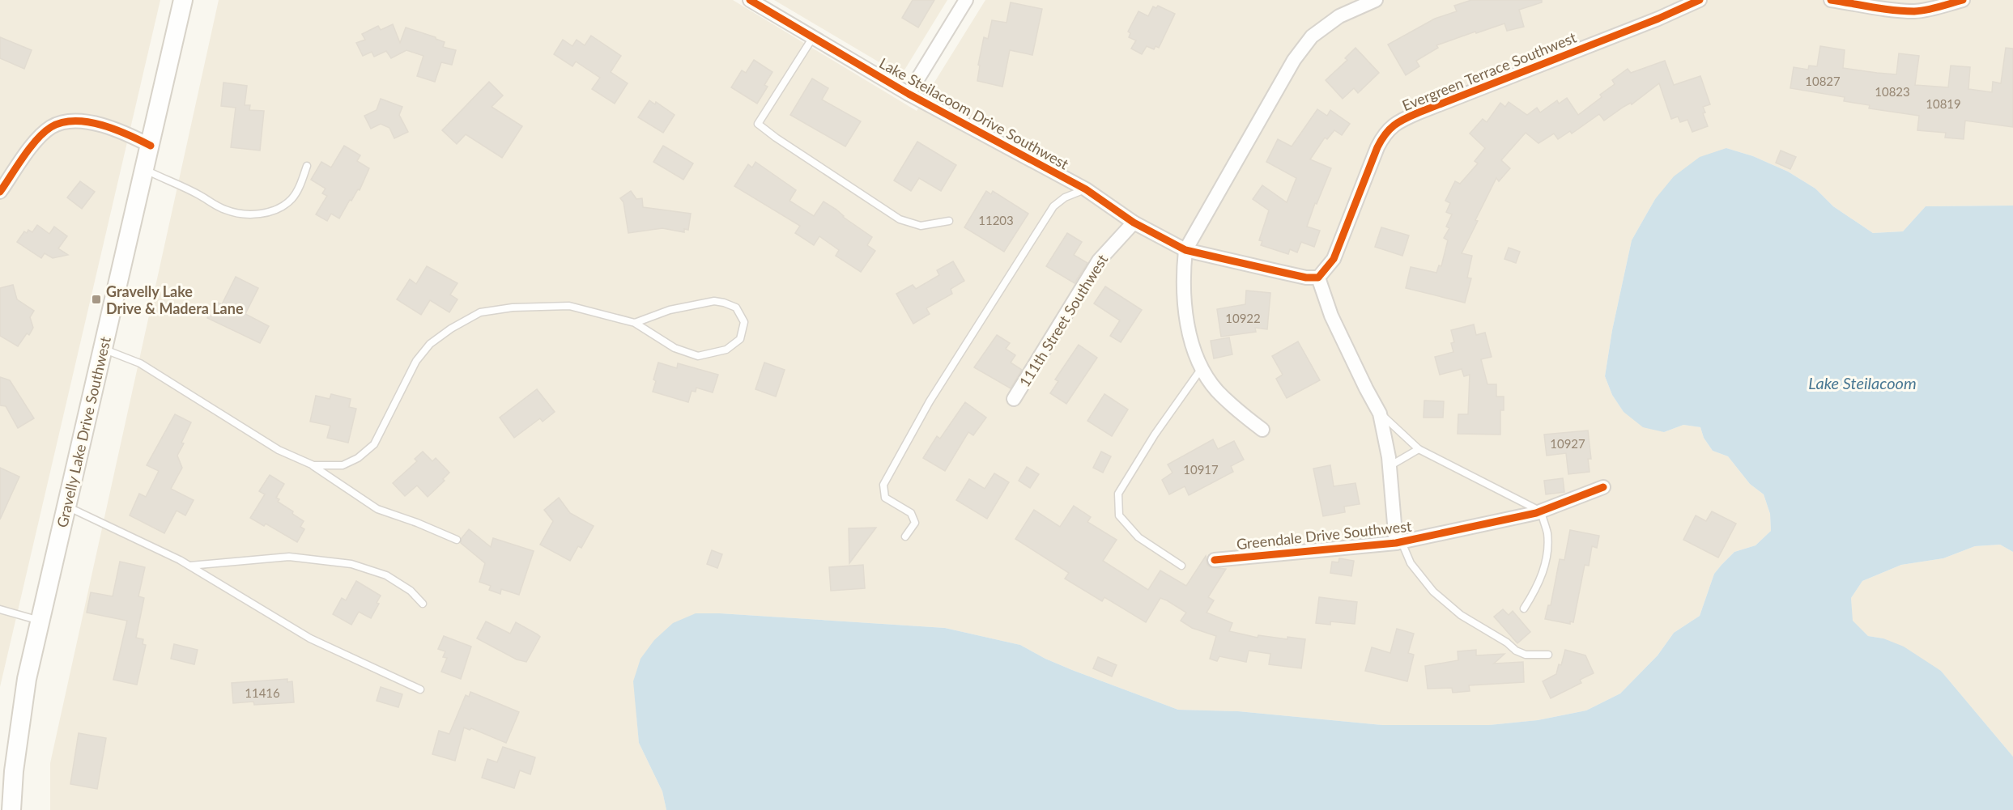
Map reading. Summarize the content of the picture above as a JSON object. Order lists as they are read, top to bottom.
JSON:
{
  "streets": {
    "main road": ["Gravelly Lake Drive Southwest"],
    "street": [
      "Evergreen Terrace Southwest",
      "Lake Steilacoom Drive Southwest",
      "111th Street Southwest",
      "Greendale Drive Southwest"
    ]
  },
  "crossings": [
    ["Evergreen Terrace Southwest", "Lake Steilacoom Drive Southwest"],
    ["Lake Steilacoom Drive Southwest", "111th Street Southwest"]
  ],
  "water": ["Lake Steilacoom"],
  "places": {
    "transit": ["Gravelly Lake Drive & Madera Lane"]
  },
  "house_numbers": [
    "10827",
    "10823",
    "10819",
    "11203",
    "10922",
    "10927",
    "10917",
    "11416"
  ]
}
